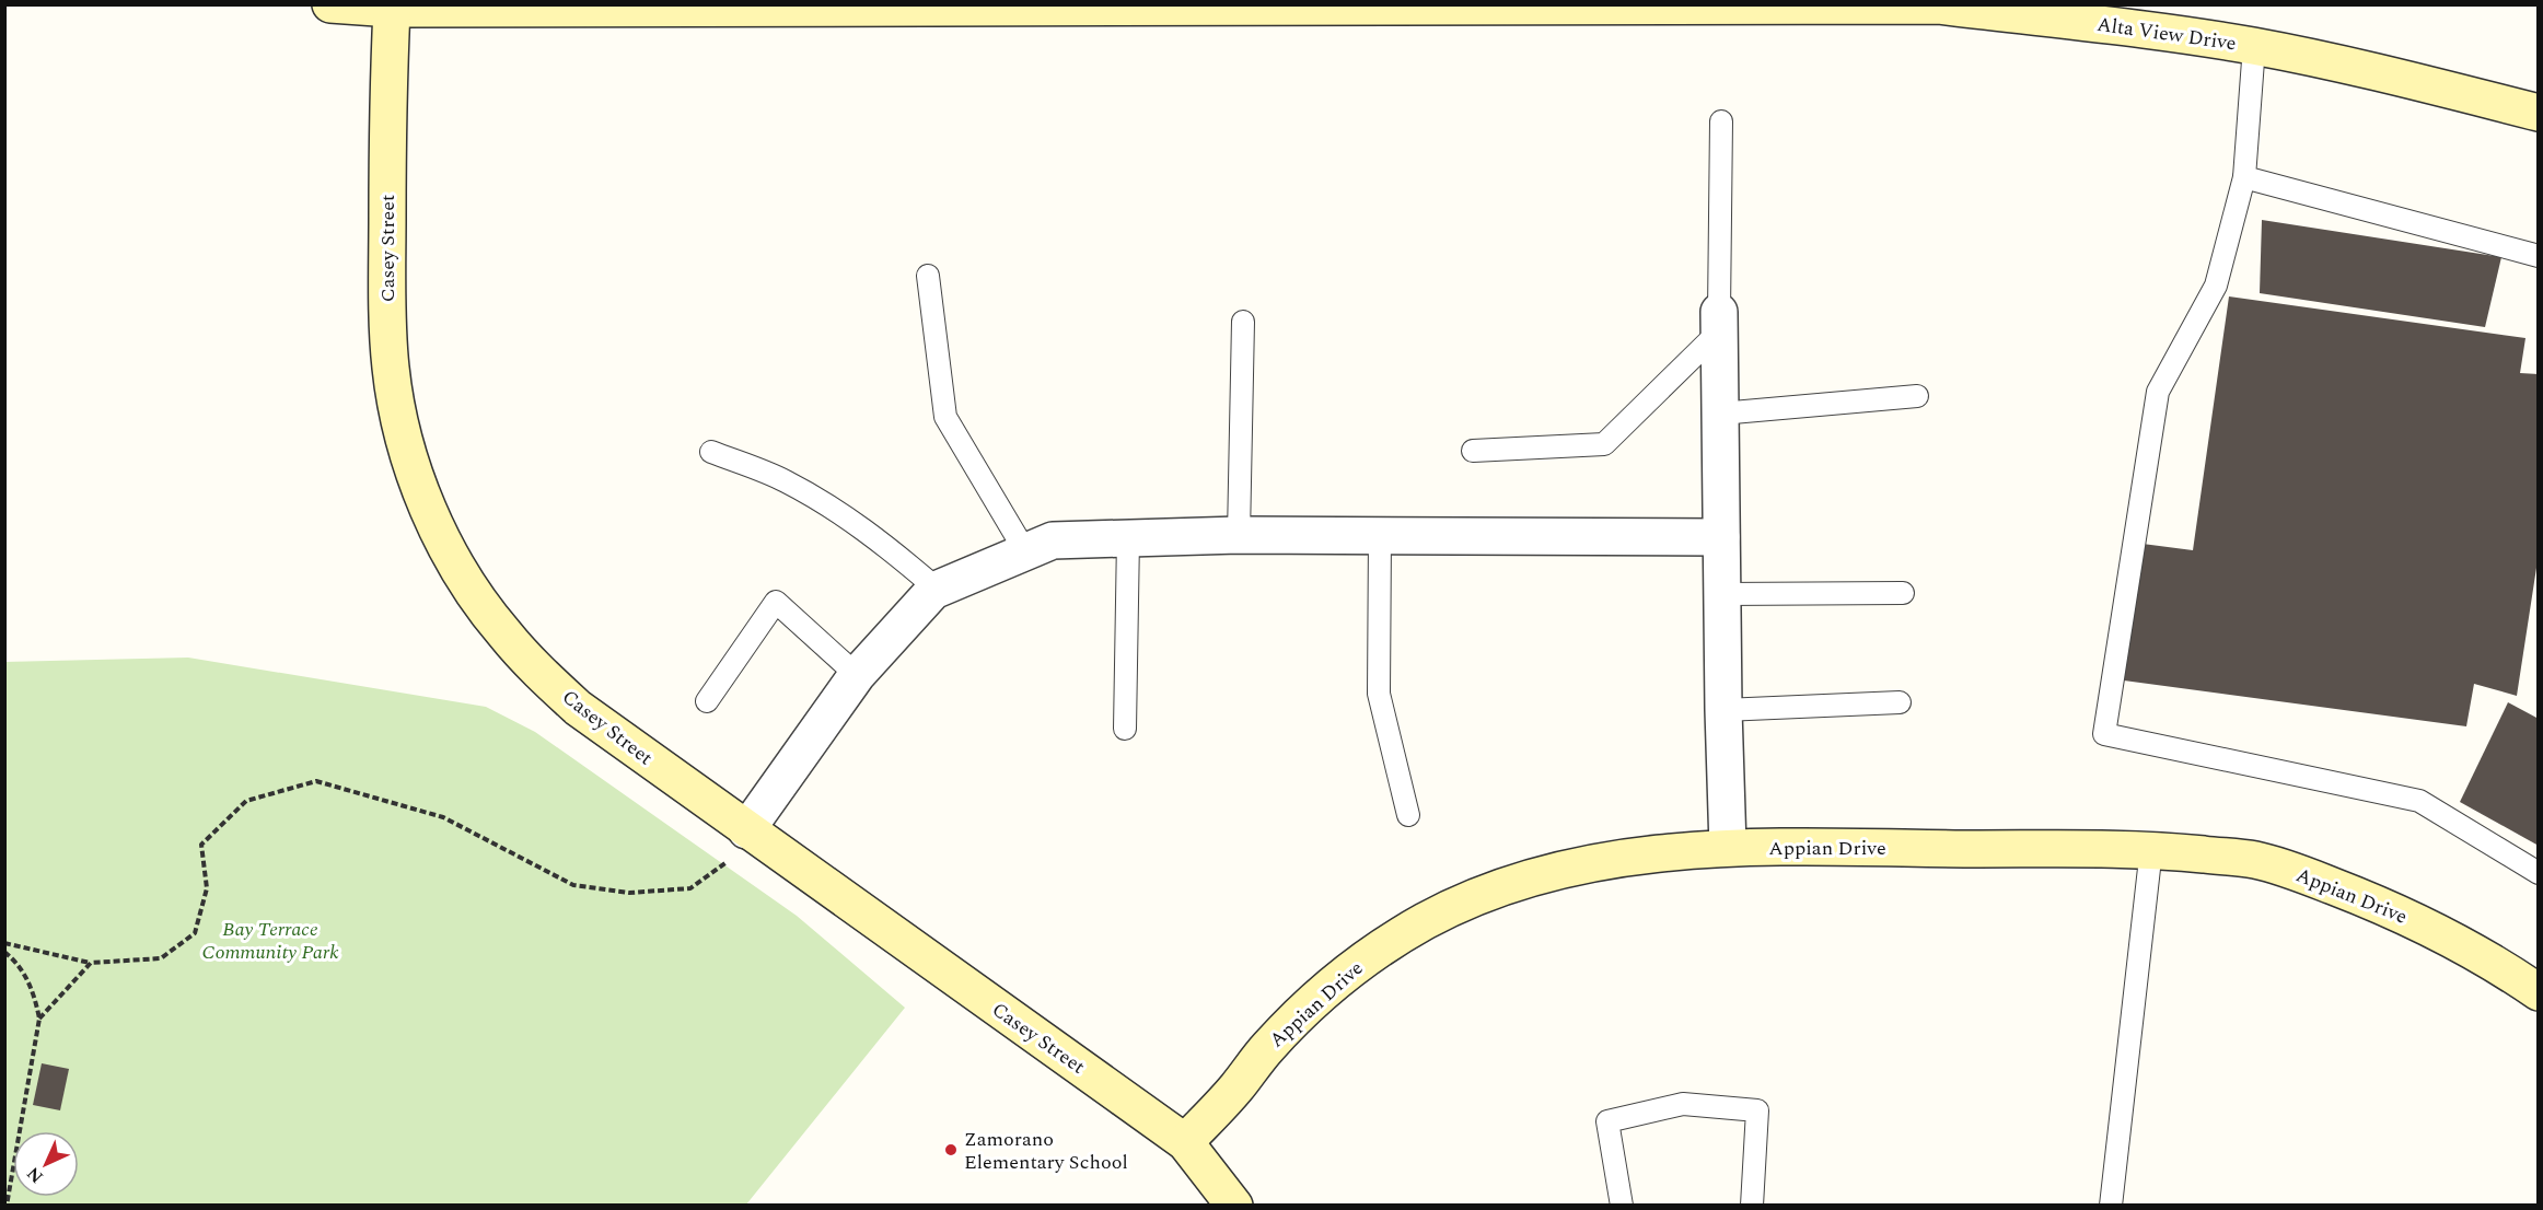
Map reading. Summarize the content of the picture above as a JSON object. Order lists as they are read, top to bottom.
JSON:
{
  "streets": {
    "street": ["Alta View Drive", "Casey Street", "Appian Drive"]
  },
  "crossings": [
    ["Alta View Drive", "Casey Street"],
    ["Casey Street", "Appian Drive"]
  ],
  "parks": ["Bay Terrace Community Park"],
  "places": ["Zamorano Elementary School"],
  "north": "bottom left"
}
